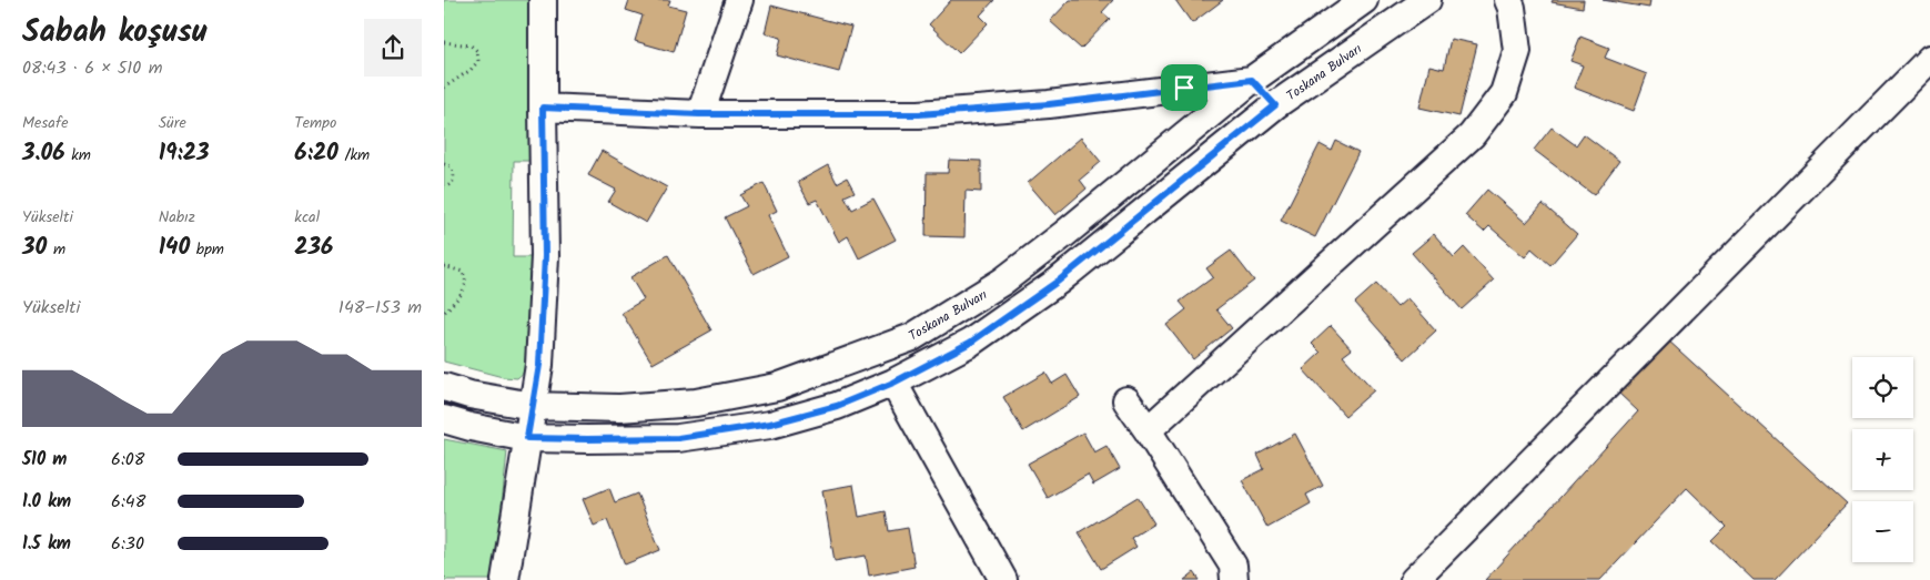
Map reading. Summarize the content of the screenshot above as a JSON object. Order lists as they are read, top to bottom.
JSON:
{
  "streets": {
    "street": ["Toskana Bulvarı"]
  },
  "page": {
    "heading": ["Sabah koşusu", "08:43 · 6 × 510 m"],
    "stats": [
      ["Mesafe", "3.06 km"],
      ["Süre", "19:23"],
      ["Tempo", "6:20 /km"],
      ["Yükselti", "30 m"],
      ["Nabız", "140 bpm"],
      ["kcal", "236"]
    ],
    "chart": ["Yükselti", "148–153 m"],
    "map_buttons": ["+", "−"],
    "list": [
      {
        "name": "510 m",
        "note": "6:08"
      },
      {
        "name": "1.0 km",
        "note": "6:48"
      },
      {
        "name": "1.5 km",
        "note": "6:30"
      }
    ]
  }
}
